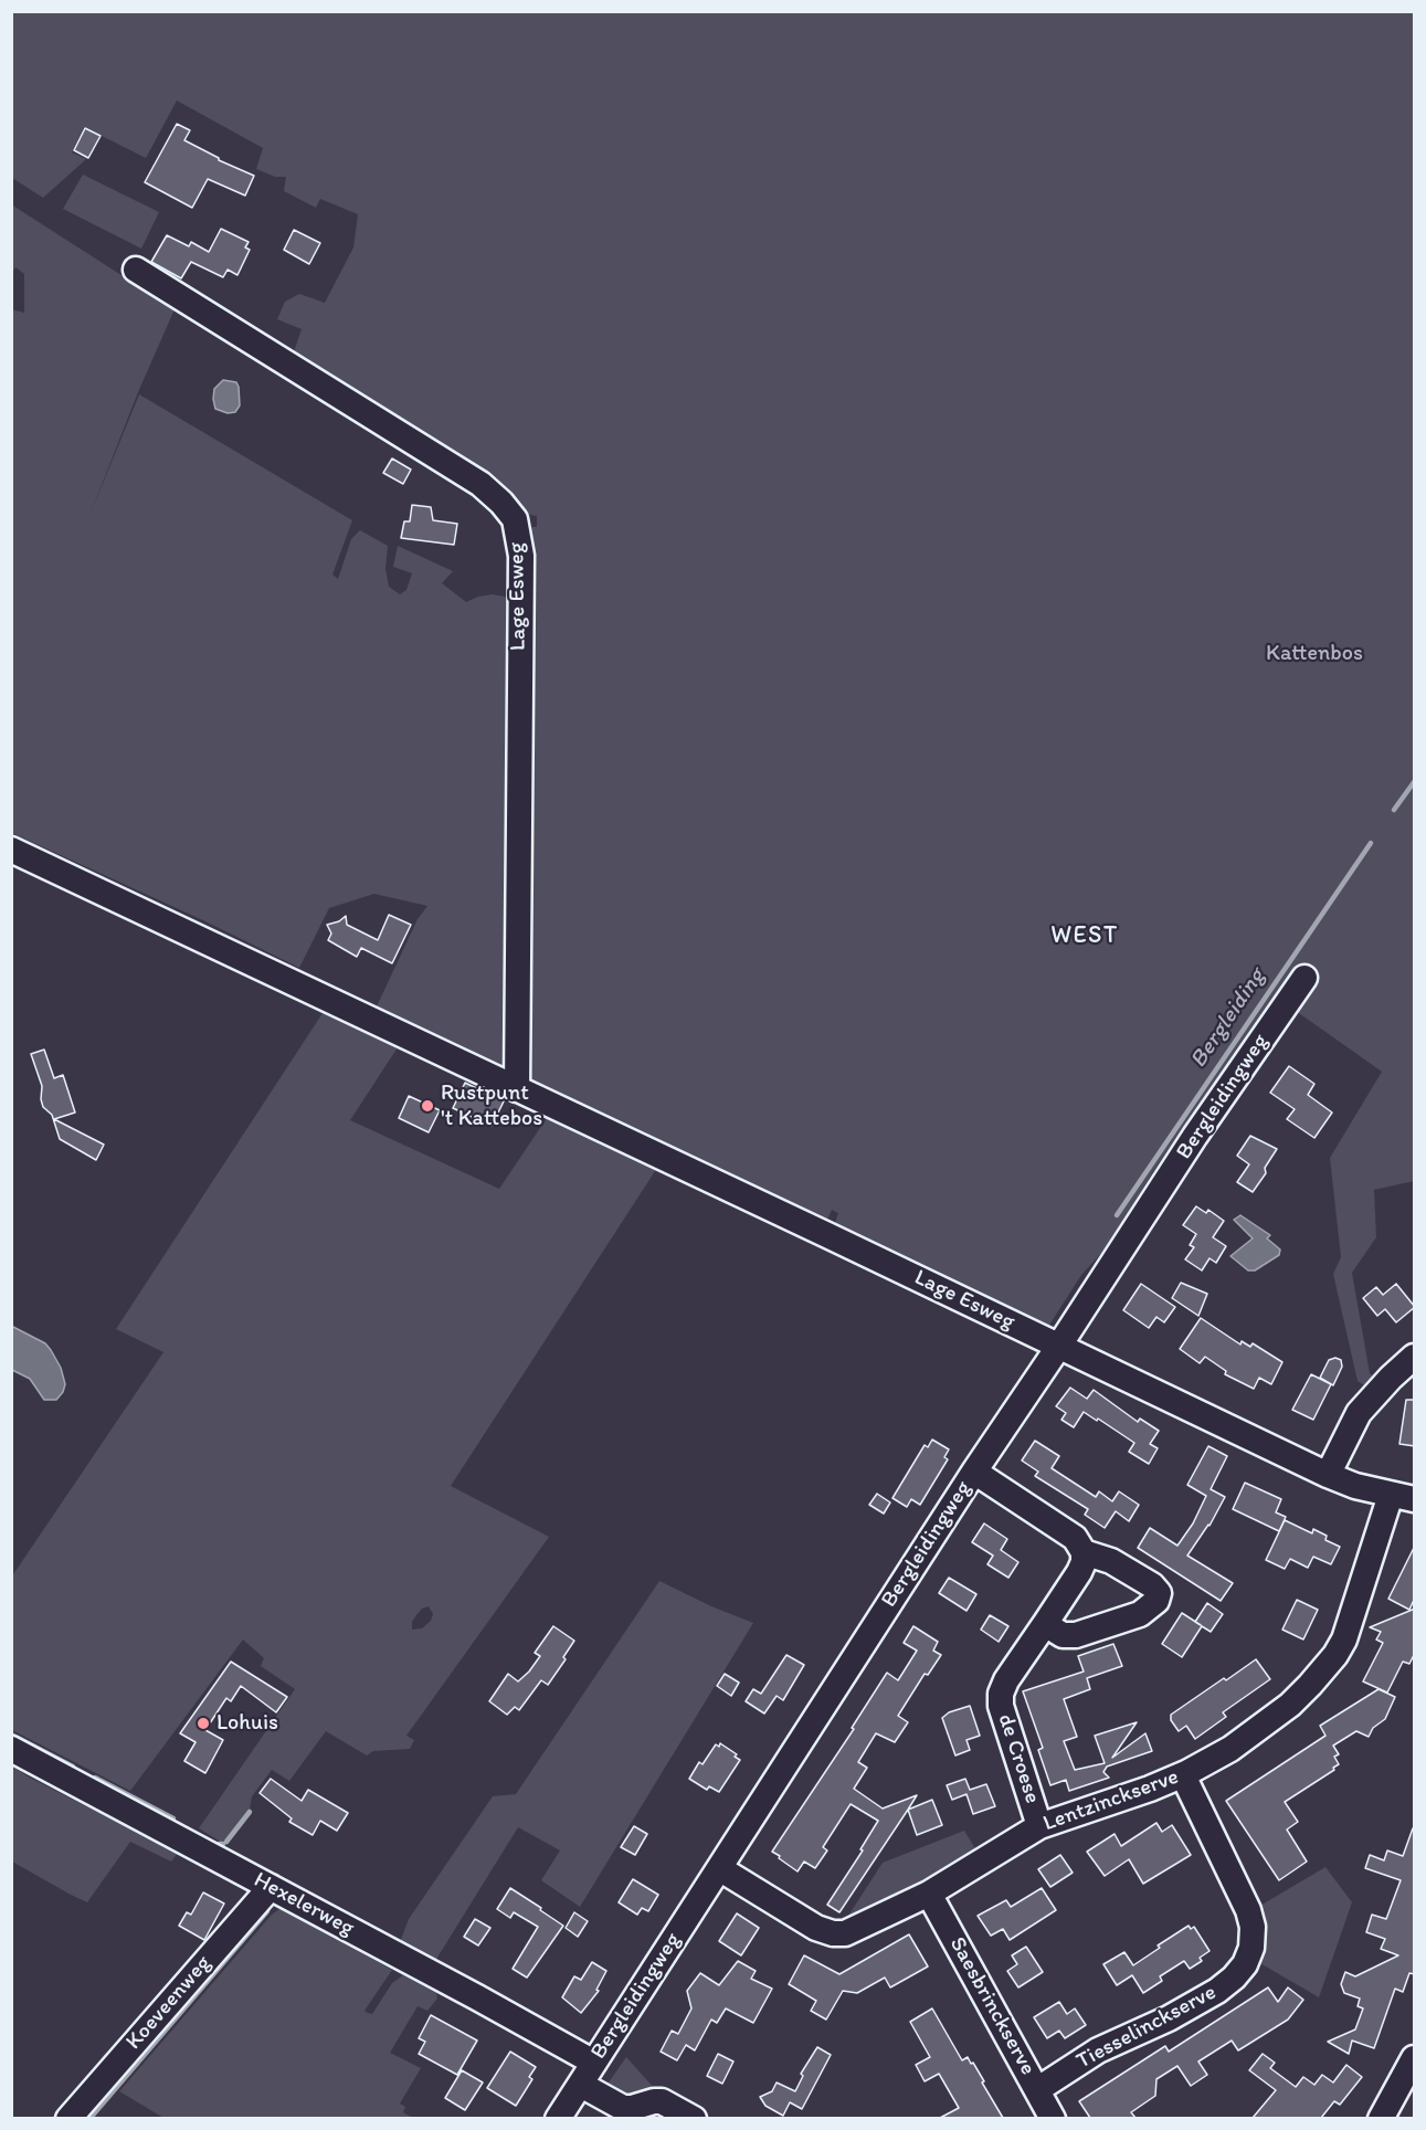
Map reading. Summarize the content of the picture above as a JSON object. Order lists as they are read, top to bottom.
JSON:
{
  "streets": {
    "street": [
      "Lage Esweg",
      "Bergleidingweg",
      "de Croese",
      "Lentzinckserve",
      "Hexelerweg",
      "Koeveenweg",
      "Saesbrinckserve",
      "Tiesselinckserve"
    ]
  },
  "crossings": [
    ["Lage Esweg", "Bergleidingweg"],
    ["Lage Esweg", "Lentzinckserve"],
    ["Bergleidingweg", "Lentzinckserve"],
    ["Bergleidingweg", "Hexelerweg"],
    ["de Croese", "Lentzinckserve"],
    ["Lentzinckserve", "Saesbrinckserve"],
    ["Lentzinckserve", "Tiesselinckserve"],
    ["Hexelerweg", "Koeveenweg"],
    ["Saesbrinckserve", "Tiesselinckserve"]
  ],
  "districts": ["WEST"],
  "water": ["Bergleiding"],
  "parks": ["Kattenbos"],
  "places": ["Rustpunt 't Kattebos", "Lohuis"]
}
